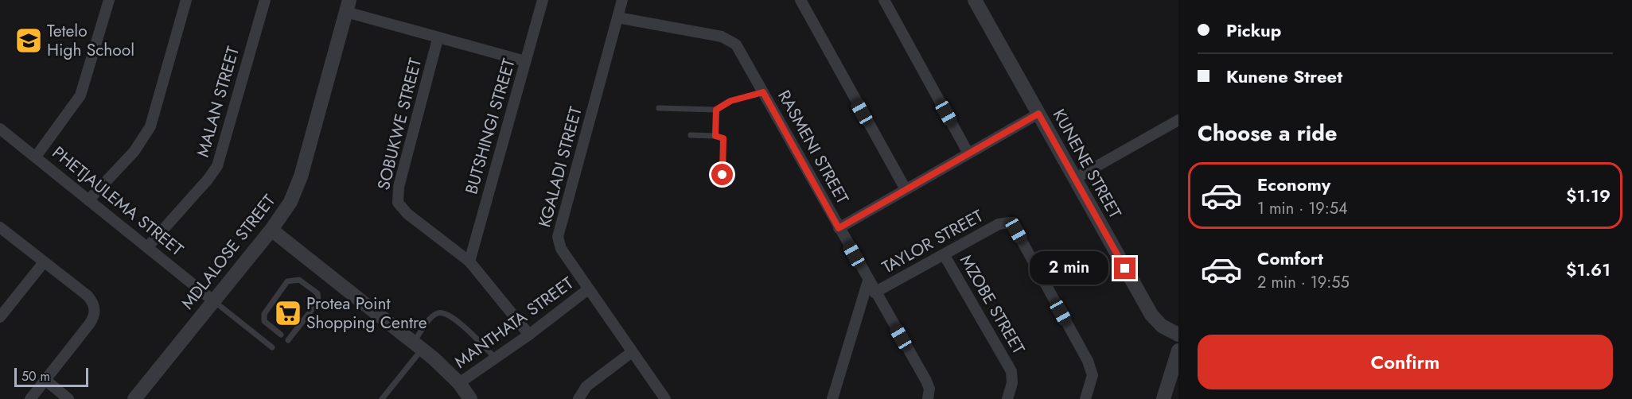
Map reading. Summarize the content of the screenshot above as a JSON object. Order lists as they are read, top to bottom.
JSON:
{
  "streets": {
    "street": [
      "MALAN STREET",
      "SOBUKWE STREET",
      "BUTSHINGI STREET",
      "RASMENI STREET",
      "KUNENE STREET",
      "KGALADI STREET",
      "PHETJAULEMA STREET",
      "TAYLOR STREET",
      "MDLALOSE STREET",
      "MZOBE STREET",
      "MANTHATA STREET"
    ]
  },
  "crossings": [
    ["MALAN STREET", "PHETJAULEMA STREET"],
    ["SOBUKWE STREET", "BUTSHINGI STREET"],
    ["SOBUKWE STREET", "MANTHATA STREET"],
    ["RASMENI STREET", "KGALADI STREET"],
    ["RASMENI STREET", "TAYLOR STREET"],
    ["KGALADI STREET", "MANTHATA STREET"],
    ["PHETJAULEMA STREET", "MDLALOSE STREET"],
    ["TAYLOR STREET", "MZOBE STREET"]
  ],
  "places": {
    "school or university": ["Tetelo High School"],
    "supermarket": ["Protea Point Shopping Centre"]
  },
  "scale_bar": "50 m",
  "page": {
    "banner": ["Pickup", "Kunene Street"],
    "heading": "Choose a ride",
    "list": [
      {
        "name": "Economy",
        "note": "1 min · 19:54",
        "value": "$1.19"
      },
      {
        "name": "Comfort",
        "note": "2 min · 19:55",
        "value": "$1.61"
      }
    ],
    "bubble": "2 min",
    "buttons": "Confirm",
    "scale": "50 m"
  }
}
